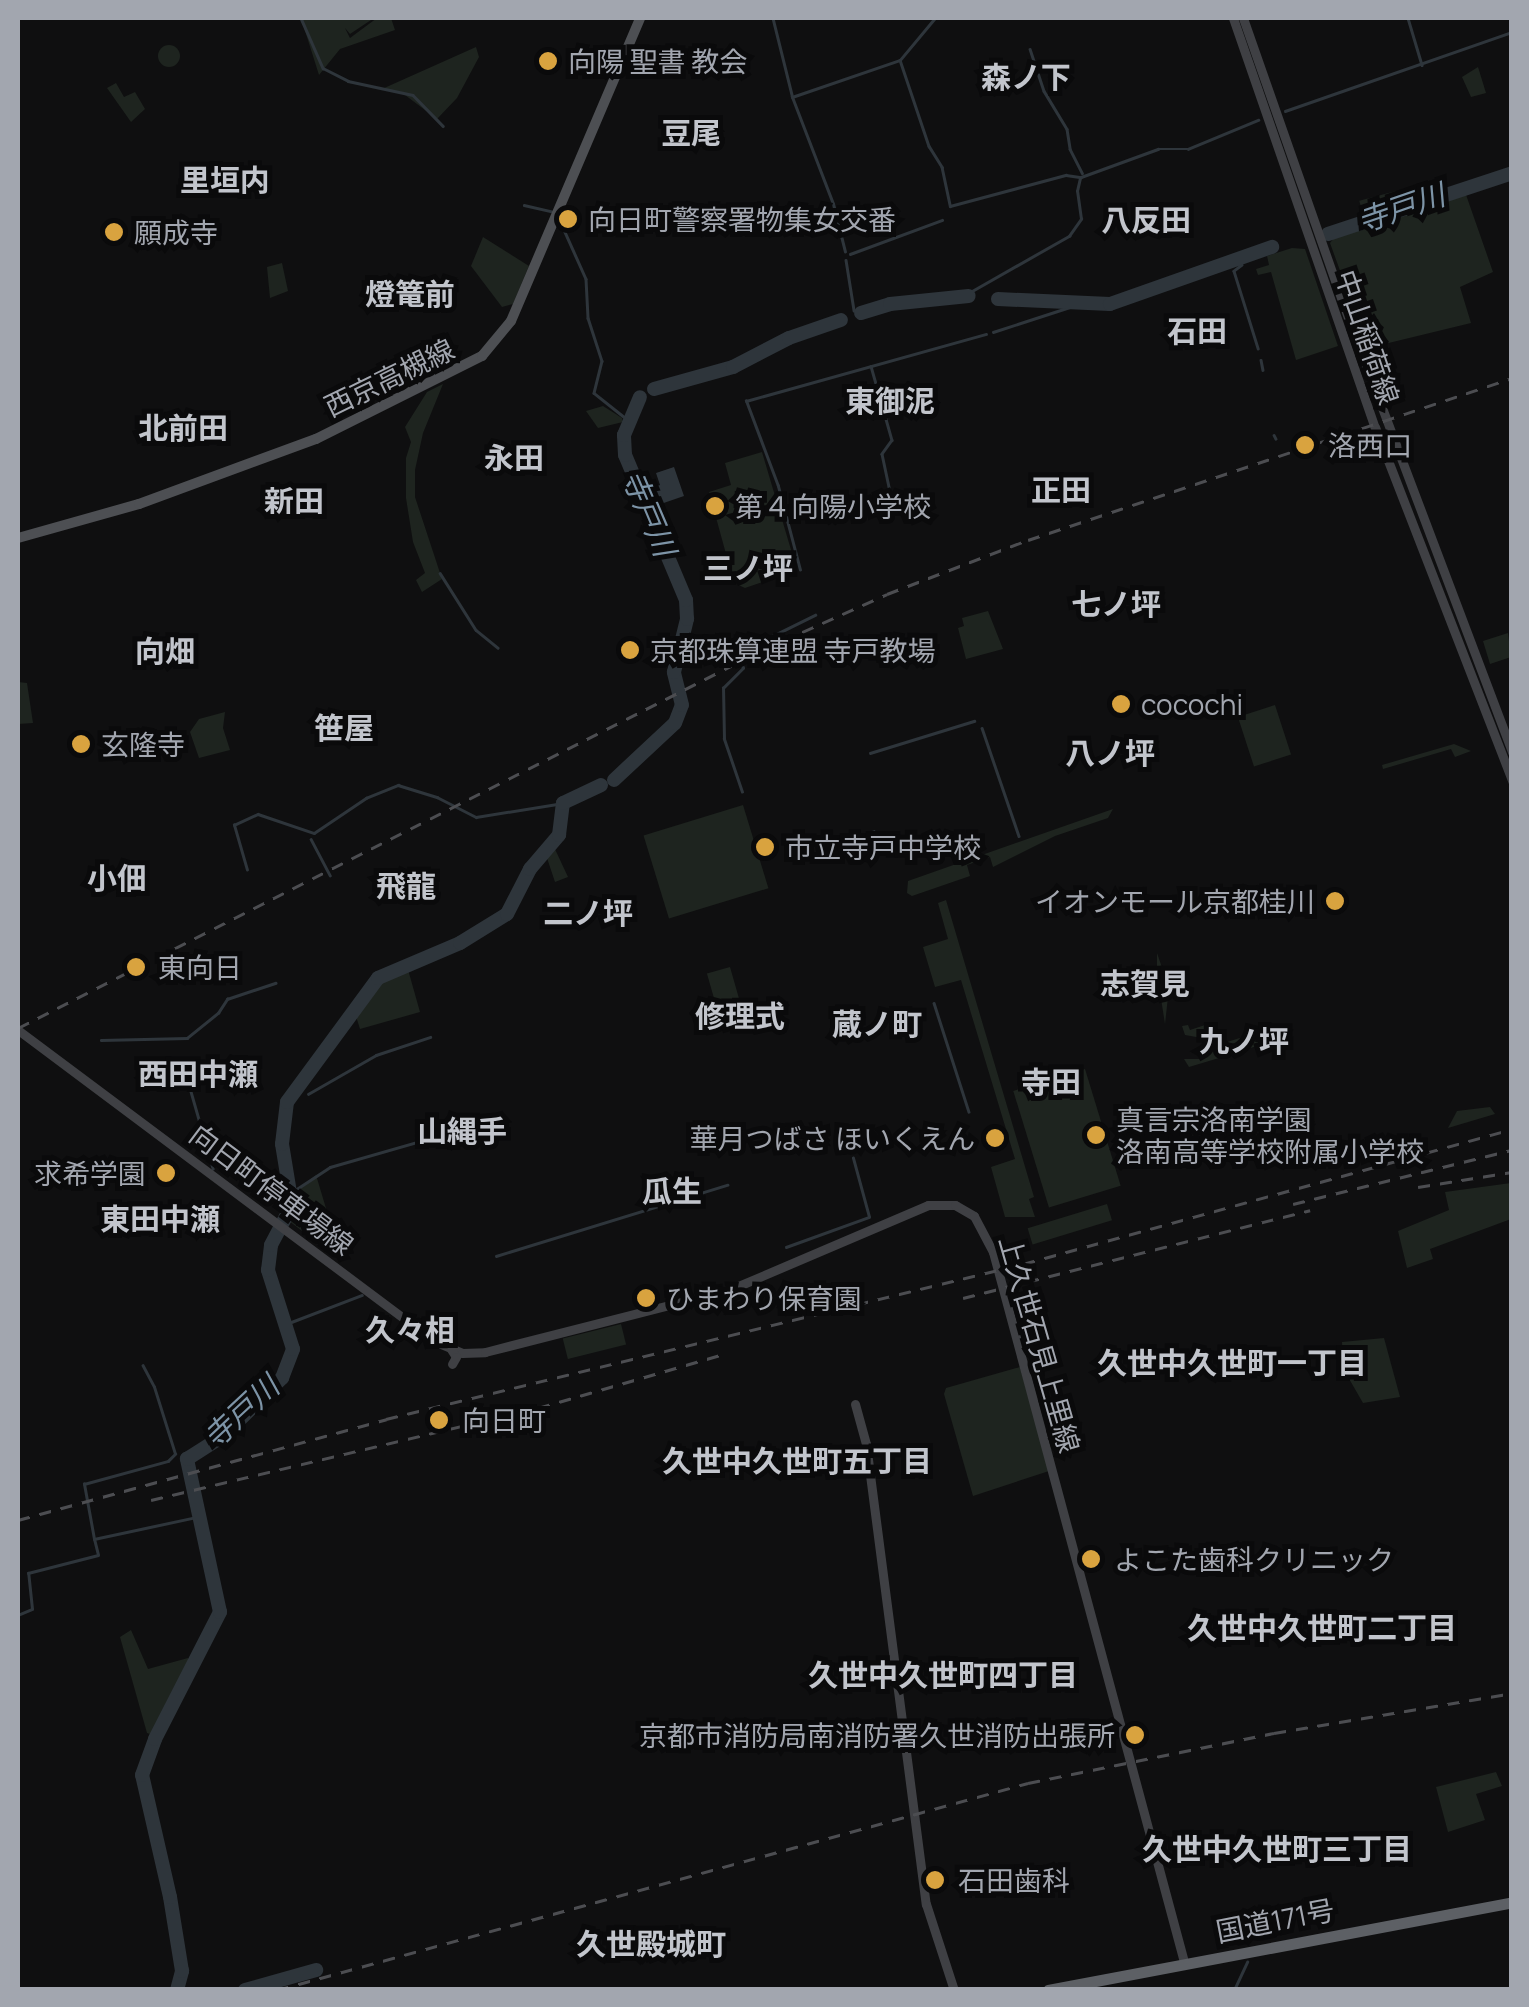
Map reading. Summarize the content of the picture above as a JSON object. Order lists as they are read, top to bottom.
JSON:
{
  "streets": {
    "highway": ["国道171号"],
    "main road": [
      "中山稲荷線",
      "西京高槻線",
      "向日町停車場線",
      "上久世石見上里線"
    ]
  },
  "crossings": [
    ["向日町停車場線", "上久世石見上里線"],
    ["上久世石見上里線", "国道171号"]
  ],
  "districts": [
    "森ノ下",
    "豆尾",
    "里垣内",
    "八反田",
    "燈篭前",
    "石田",
    "東御泥",
    "北前田",
    "永田",
    "正田",
    "新田",
    "三ノ坪",
    "七ノ坪",
    "向畑",
    "笹屋",
    "八ノ坪",
    "小佃",
    "飛龍",
    "二ノ坪",
    "志賀見",
    "修理式",
    "蔵ノ町",
    "九ノ坪",
    "西田中瀬",
    "寺田",
    "山縄手",
    "瓜生",
    "東田中瀬",
    "久々相",
    "久世中久世町一丁目",
    "久世中久世町五丁目",
    "久世中久世町二丁目",
    "久世中久世町四丁目",
    "久世中久世町三丁目",
    "久世殿城町"
  ],
  "water": ["寺戸川"],
  "places": [
    "向陽 聖書 教会",
    "向日町警察署物集女交番",
    "願成寺",
    "洛西口",
    "第４向陽小学校",
    "京都珠算連盟 寺戸教場",
    "cocochi",
    "玄隆寺",
    "市立寺戸中学校",
    "イオンモール京都桂川",
    "東向日",
    "真言宗洛南学園 洛南高等学校附属小学校",
    "華月つばさ ほいくえん",
    "求希学園",
    "ひまわり保育園",
    "向日町",
    "よこた歯科クリニック",
    "京都市消防局南消防署久世消防出張所",
    "石田歯科"
  ]
}
